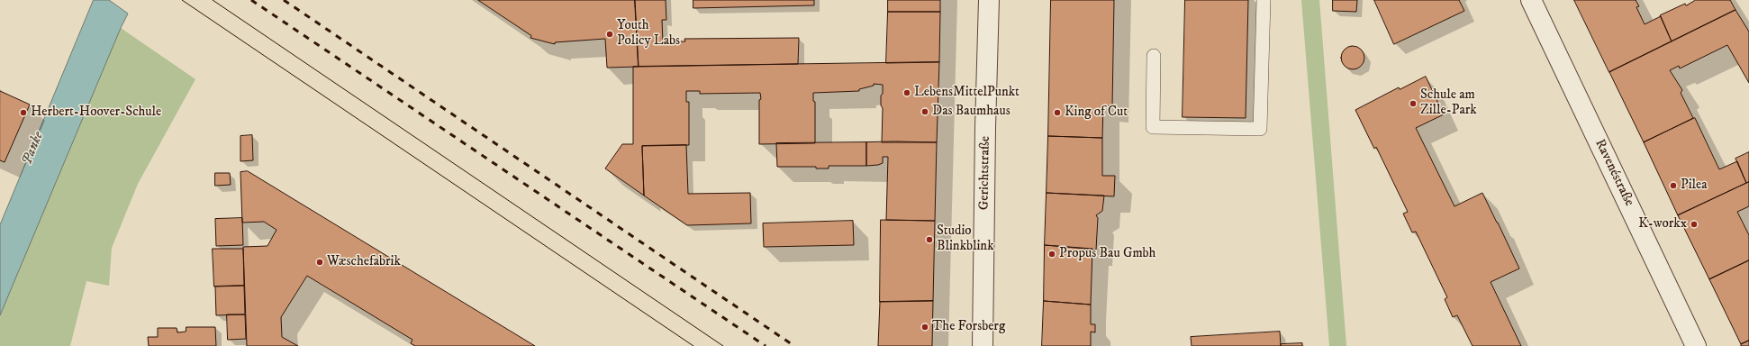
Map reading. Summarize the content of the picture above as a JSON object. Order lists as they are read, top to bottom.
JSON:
{
  "streets": {
    "street": ["Gerichtstraße", "Ravenéstraße"]
  },
  "water": ["Panke"],
  "places": [
    "Youth Policy Labs",
    "LebensMittelPunkt",
    "Schule am Zille-Park",
    "Das Baumhaus",
    "Herbert-Hoover-Schule",
    "King of Cut",
    "Pilea",
    "K-workx",
    "Studio Blinkblink",
    "Propus Bau Gmbh",
    "Wæschefabrik",
    "The Forsberg"
  ]
}
